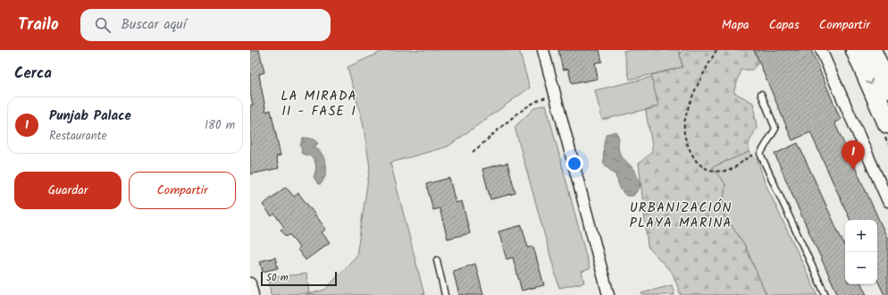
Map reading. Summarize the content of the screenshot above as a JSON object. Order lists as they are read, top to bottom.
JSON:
{
  "districts": ["LA MIRADA II - FASE I", "URBANIZACIÓN PLAYA MARINA"],
  "scale_bar": "50 m",
  "page": {
    "header": "Trailo",
    "search": "Buscar aquí",
    "nav": ["Mapa", "Capas", "Compartir"],
    "heading": "Cerca",
    "list": [
      {
        "mark": "1",
        "name": "Punjab Palace",
        "note": "Restaurante",
        "value": "180 m"
      }
    ],
    "pins": "1",
    "buttons": ["Guardar", "Compartir"],
    "map_buttons": ["+", "−"],
    "scale": "50 m"
  }
}
